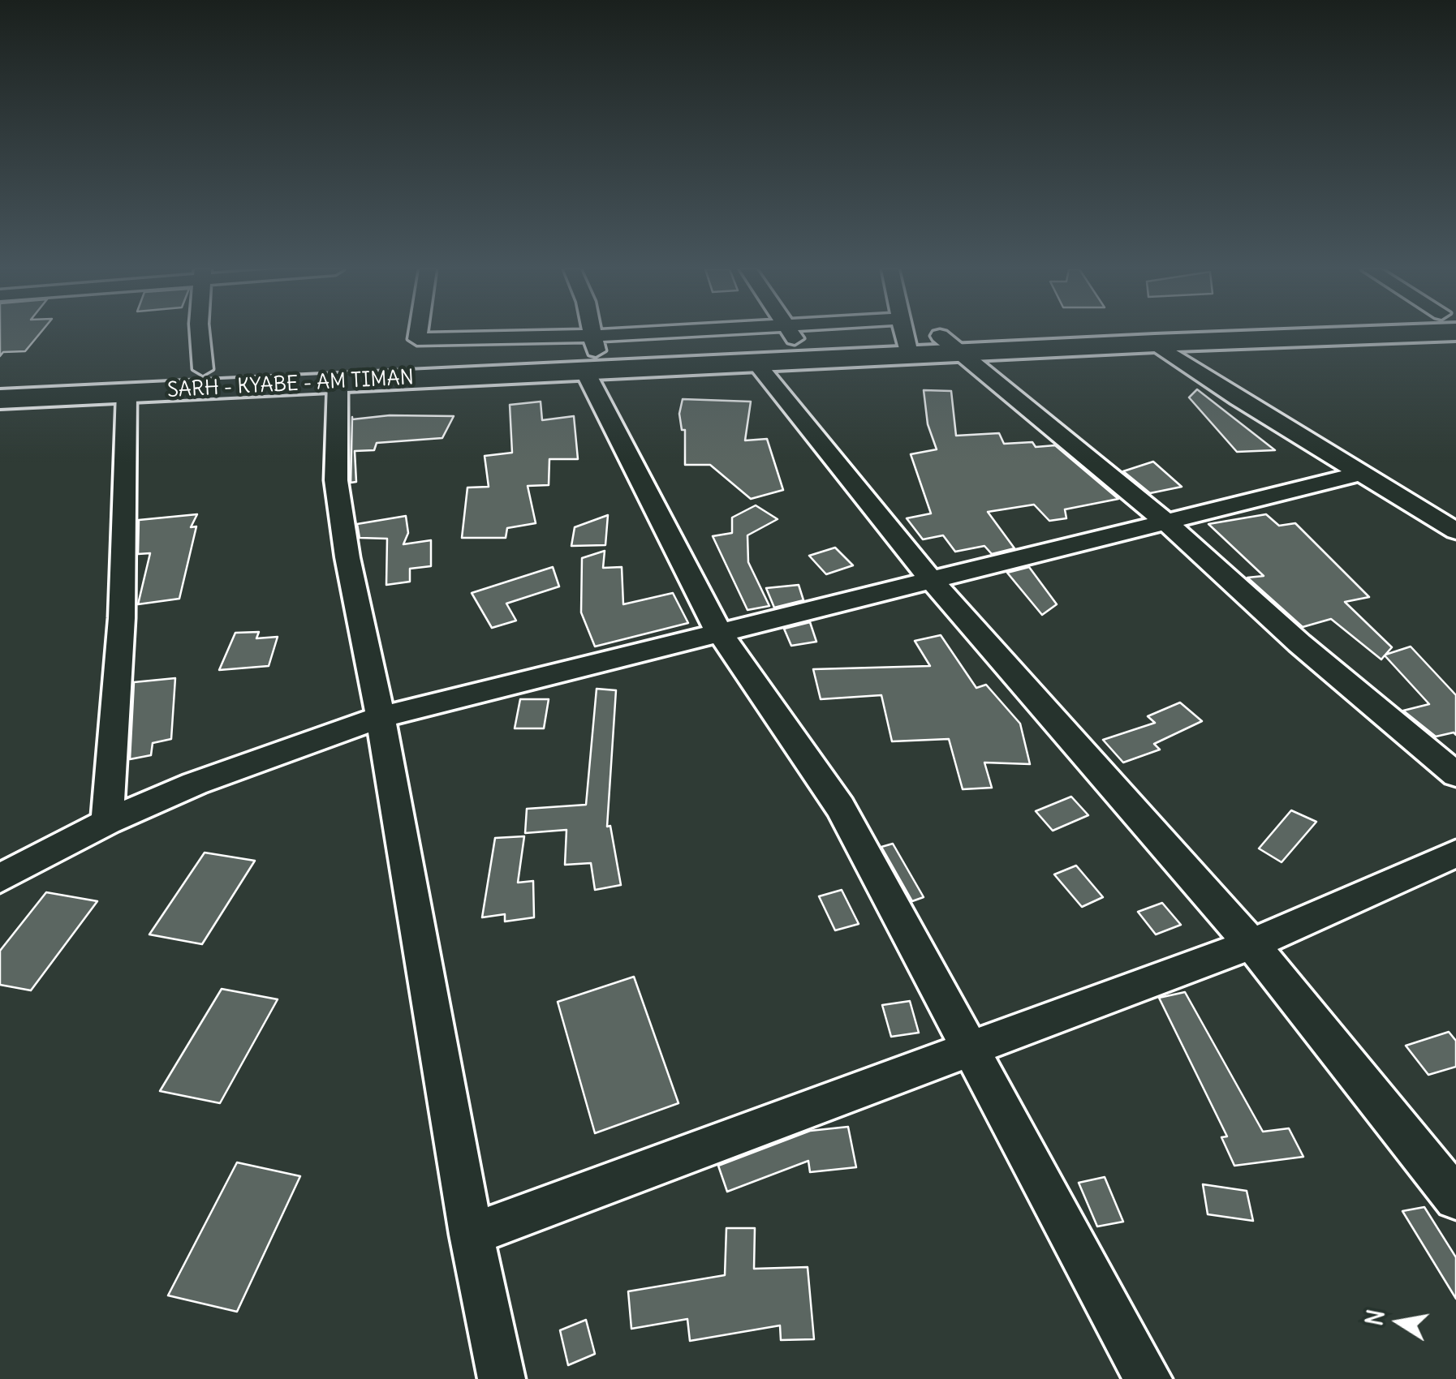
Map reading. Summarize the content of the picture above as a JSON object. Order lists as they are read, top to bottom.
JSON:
{
  "streets": {
    "highway": ["SARH - KYABE - AM TIMAN"]
  },
  "north": "left"
}
